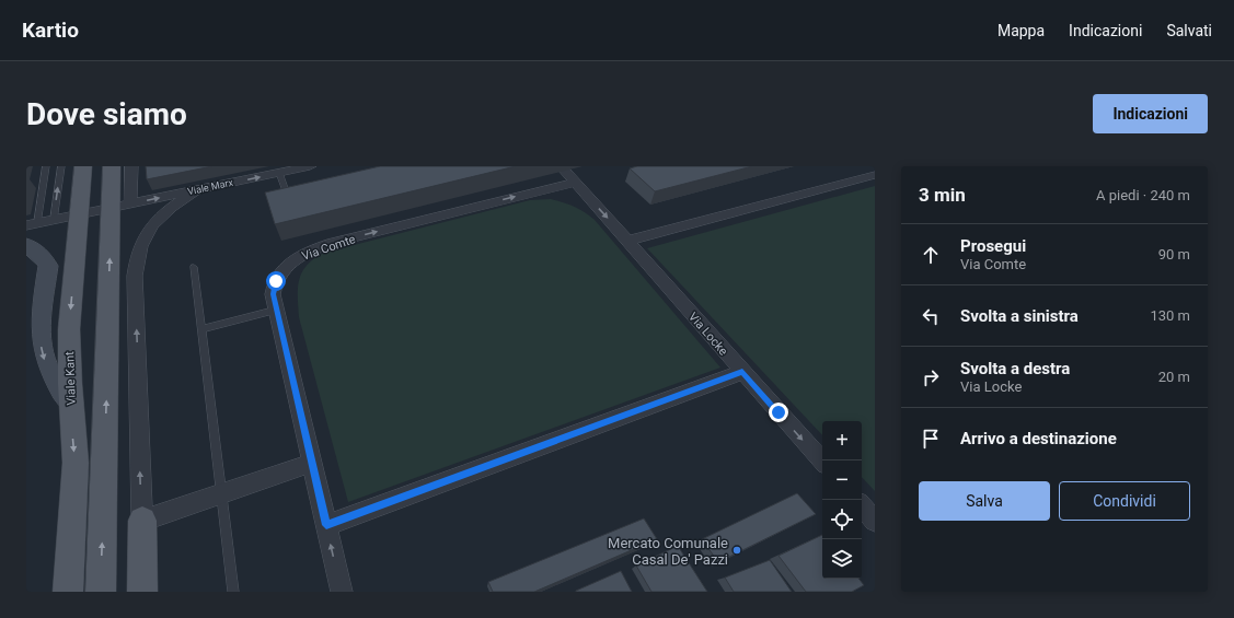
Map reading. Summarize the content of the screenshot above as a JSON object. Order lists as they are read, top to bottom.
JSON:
{
  "streets": {
    "main road": ["Viale Kant"],
    "street": ["Viale Marx", "Via Comte", "Via Locke"]
  },
  "crossings": [
    ["Viale Marx", "Viale Kant"],
    ["Via Comte", "Via Locke"]
  ],
  "one_way": ["Viale Marx", "Via Comte", "Via Locke"],
  "places": ["Mercato Comunale Casal De' Pazzi"],
  "page": {
    "header": "Kartio",
    "nav": ["Mappa", "Indicazioni", "Salvati"],
    "buttons": [
      "Indicazioni",
      ["Salva", "Condividi"]
    ],
    "title": "Dove siamo",
    "heading": ["3 min", "A piedi · 240 m"],
    "list": [
      ["Prosegui", "Via Comte", "90 m"],
      ["Svolta a sinistra", "130 m"],
      ["Svolta a destra", "Via Locke", "20 m"],
      "Arrivo a destinazione"
    ],
    "map_buttons": ["+", "−"]
  }
}
